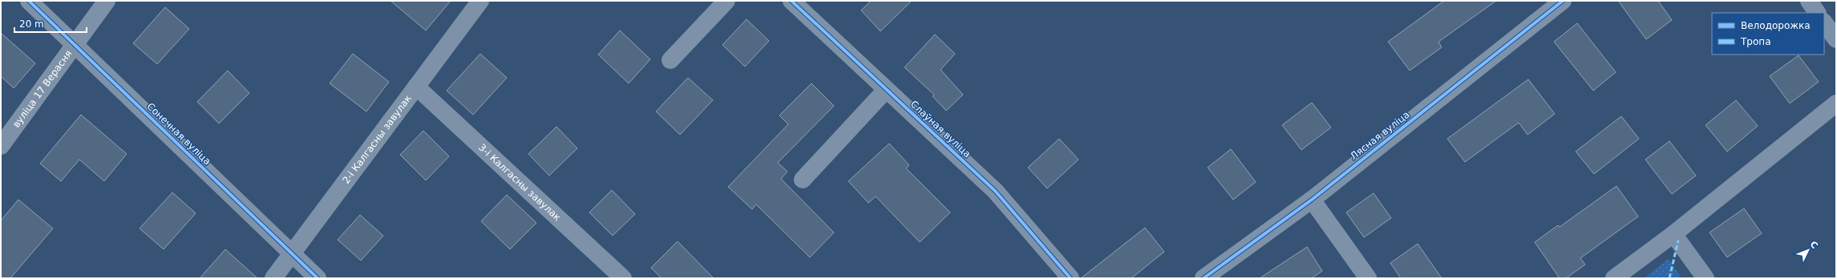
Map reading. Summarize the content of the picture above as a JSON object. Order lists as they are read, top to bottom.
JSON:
{
  "streets": {
    "street": [
      "вуліца 17 Верасня",
      "Слаўная вуліца",
      "Сонечная вуліца",
      "Лясная вуліца",
      "2-і Калгасны завулак",
      "3-і Калгасны завулак"
    ]
  },
  "crossings": [
    ["вуліца 17 Верасня", "Сонечная вуліца"],
    ["Сонечная вуліца", "2-і Калгасны завулак"],
    ["2-і Калгасны завулак", "3-і Калгасны завулак"]
  ],
  "legend": ["Велодорожка", "Тропа"],
  "scale_bar": "20 m",
  "north": "top right"
}
